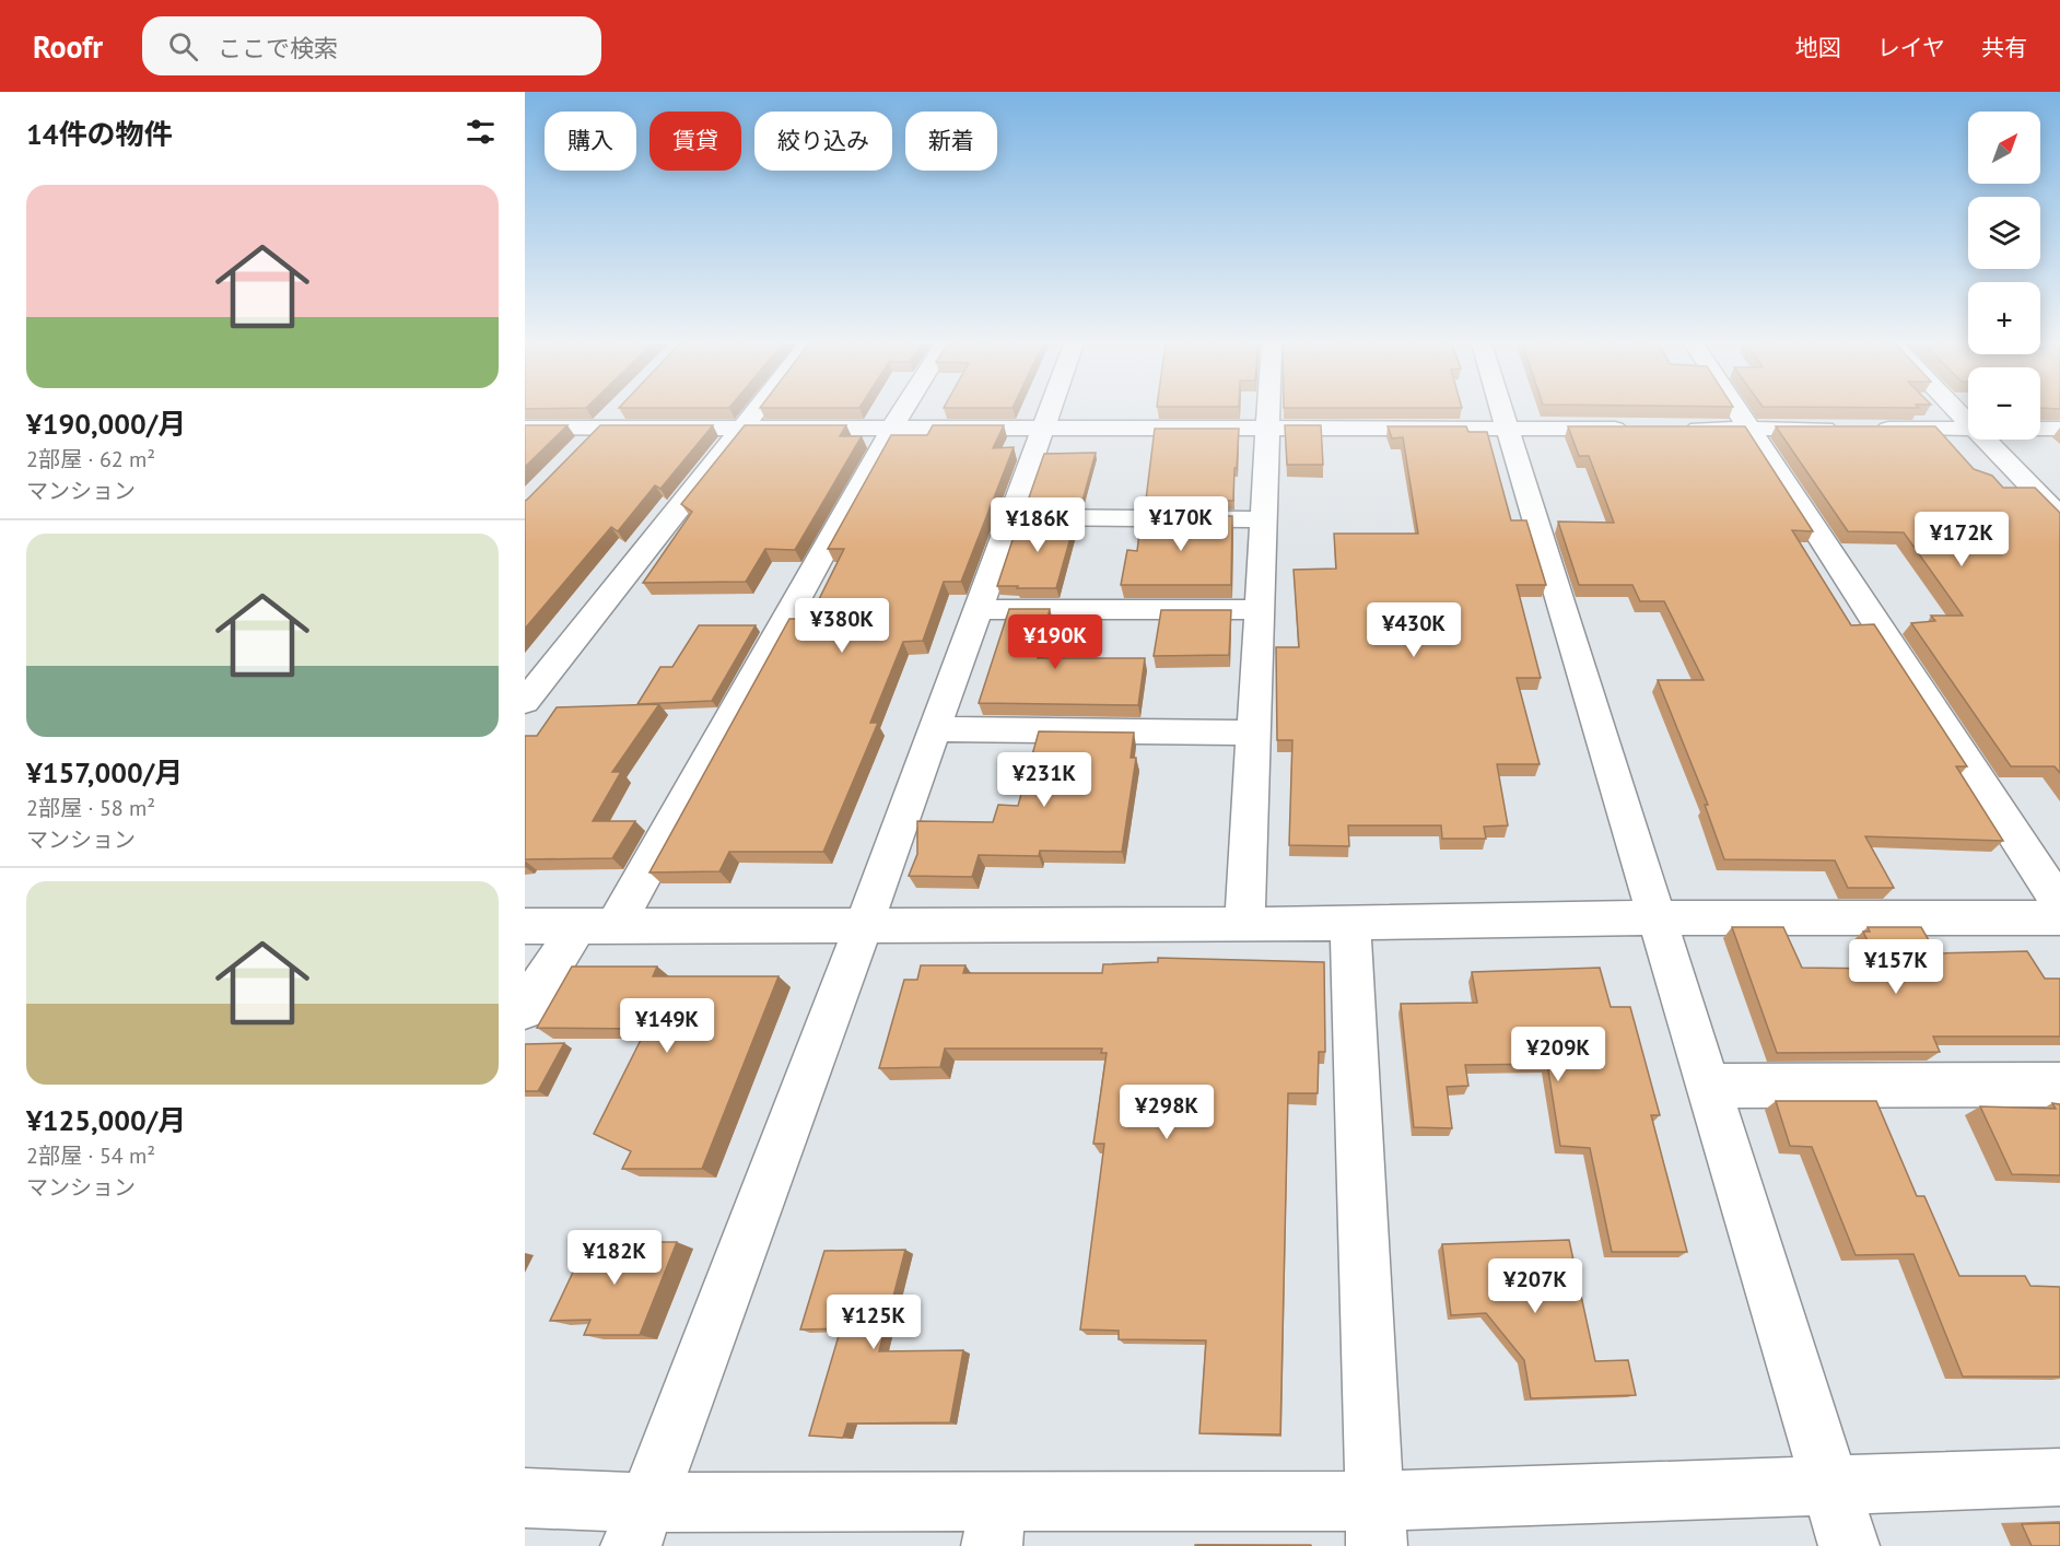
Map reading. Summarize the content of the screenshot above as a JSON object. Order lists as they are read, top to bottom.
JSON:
{
  "north": "top right",
  "page": {
    "header": "Roofr",
    "search": "ここで検索",
    "nav": ["地図", "レイヤ", "共有"],
    "heading": "14件の物件",
    "map_buttons": ["+", "−"],
    "chip": [
      "購入",
      "賃貸",
      "絞り込み",
      "新着"
    ],
    "list": [
      {
        "name": "¥190,000/月",
        "note": "2部屋 · 62 m² · マンション"
      },
      {
        "name": "¥157,000/月",
        "note": "2部屋 · 58 m² · マンション"
      },
      {
        "name": "¥125,000/月",
        "note": "2部屋 · 54 m² · マンション"
      }
    ],
    "price": [
      "¥170K",
      "¥186K",
      "¥172K",
      "¥380K",
      "¥430K",
      "¥190K",
      "¥231K",
      "¥157K",
      "¥149K",
      "¥209K",
      "¥298K",
      "¥182K",
      "¥207K",
      "¥125K"
    ]
  }
}
